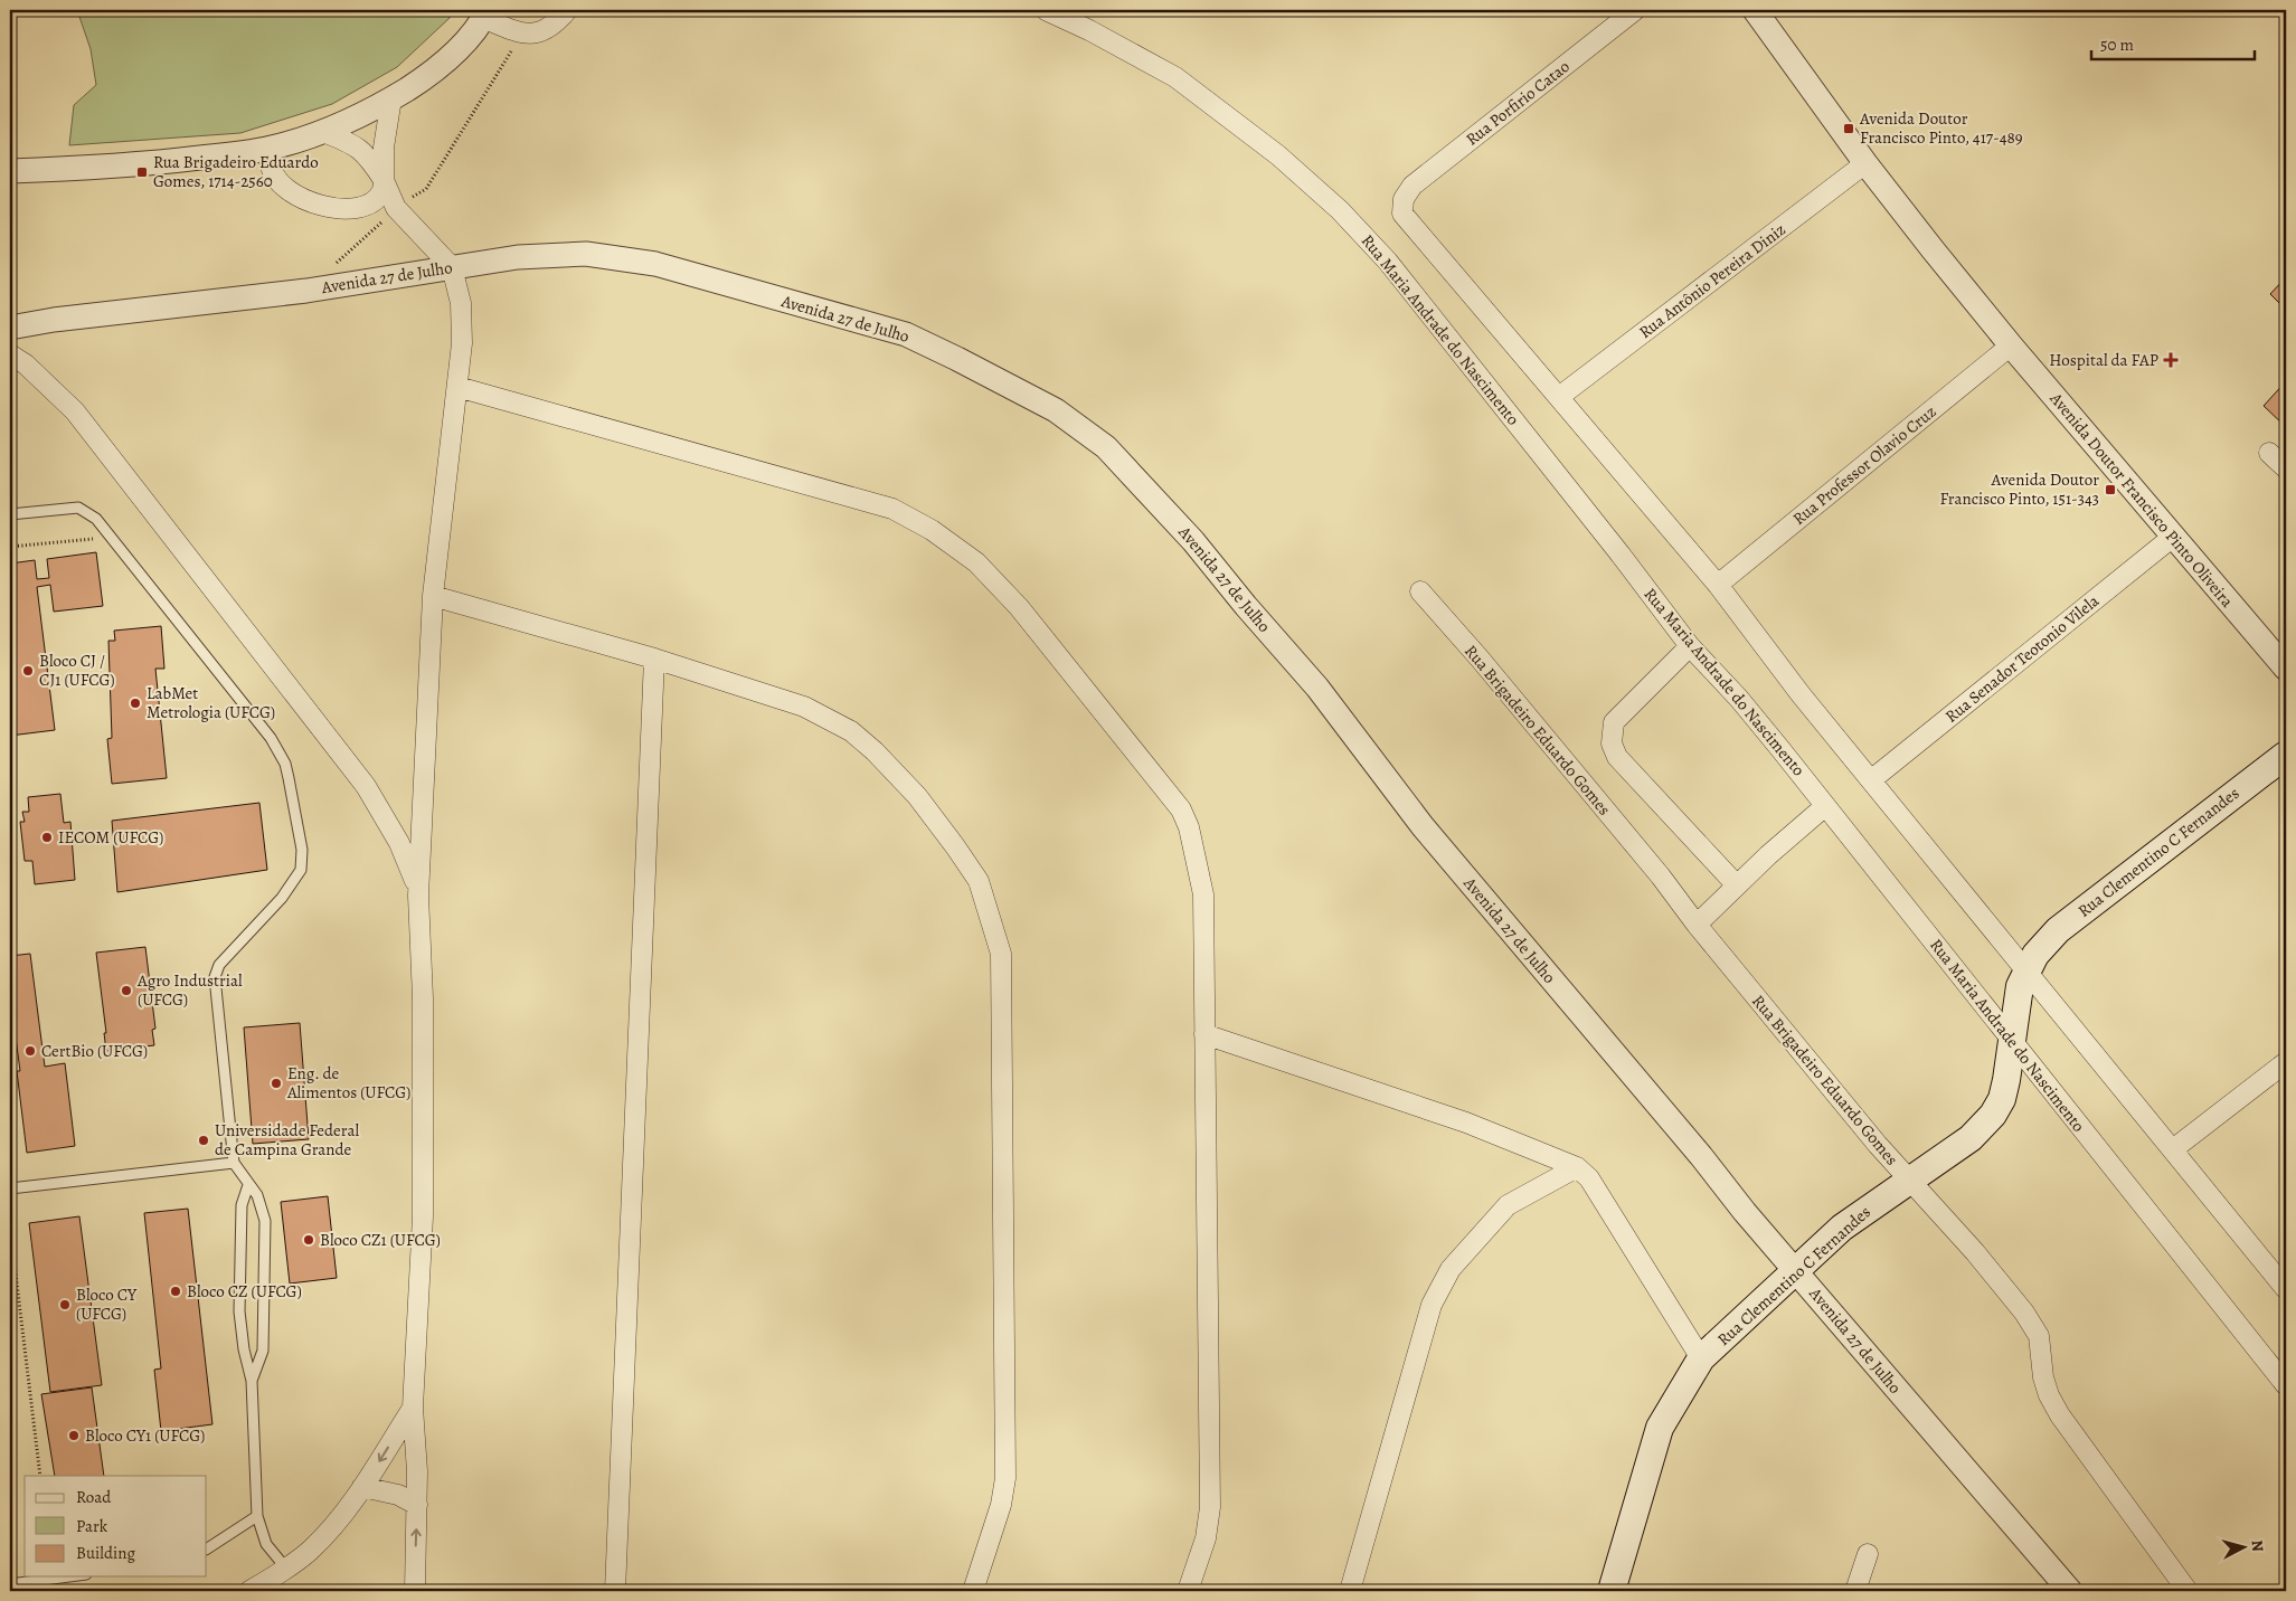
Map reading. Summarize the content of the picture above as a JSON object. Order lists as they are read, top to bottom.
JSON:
{
  "streets": {
    "main road": ["Rua Clementino C Fernandes"],
    "street": [
      "Rua Porfirio Catao",
      "Avenida 27 de Julho",
      "Rua Antônio Pereira Diniz",
      "Rua Maria Andrade do Nascimento",
      "Rua Professor Olavio Cruz",
      "Avenida Doutor Francisco Pinto Oliveira",
      "Rua Senador Teotonio Vilela",
      "Rua Brigadeiro Eduardo Gomes"
    ]
  },
  "crossings": [
    ["Rua Porfirio Catao", "Rua Antônio Pereira Diniz"],
    ["Avenida 27 de Julho", "Rua Clementino C Fernandes"],
    ["Rua Antônio Pereira Diniz", "Avenida Doutor Francisco Pinto Oliveira"],
    ["Rua Maria Andrade do Nascimento", "Rua Clementino C Fernandes"],
    ["Rua Professor Olavio Cruz", "Avenida Doutor Francisco Pinto Oliveira"],
    ["Avenida Doutor Francisco Pinto Oliveira", "Rua Senador Teotonio Vilela"],
    ["Rua Brigadeiro Eduardo Gomes", "Rua Clementino C Fernandes"]
  ],
  "places": {
    "transit": ["Avenida Doutor Francisco Pinto, 417-489", "Rua Brigadeiro Eduardo Gomes, 1714-2560", "Avenida Doutor Francisco Pinto, 151-343"],
    "health": ["Hospital da FAP"],
    "other": [
      "Bloco CJ / CJ1 (UFCG)",
      "LabMet Metrologia (UFCG)",
      "IECOM (UFCG)",
      "Agro Industrial (UFCG)",
      "CertBio (UFCG)",
      "Eng. de Alimentos (UFCG)",
      "Universidade Federal de Campina Grande",
      "Bloco CZ1 (UFCG)",
      "Bloco CZ (UFCG)",
      "Bloco CY (UFCG)",
      "Bloco CY1 (UFCG)"
    ]
  },
  "legend": ["Road", "Park", "Building"],
  "scale_bar": "50 m",
  "north": "right"
}
